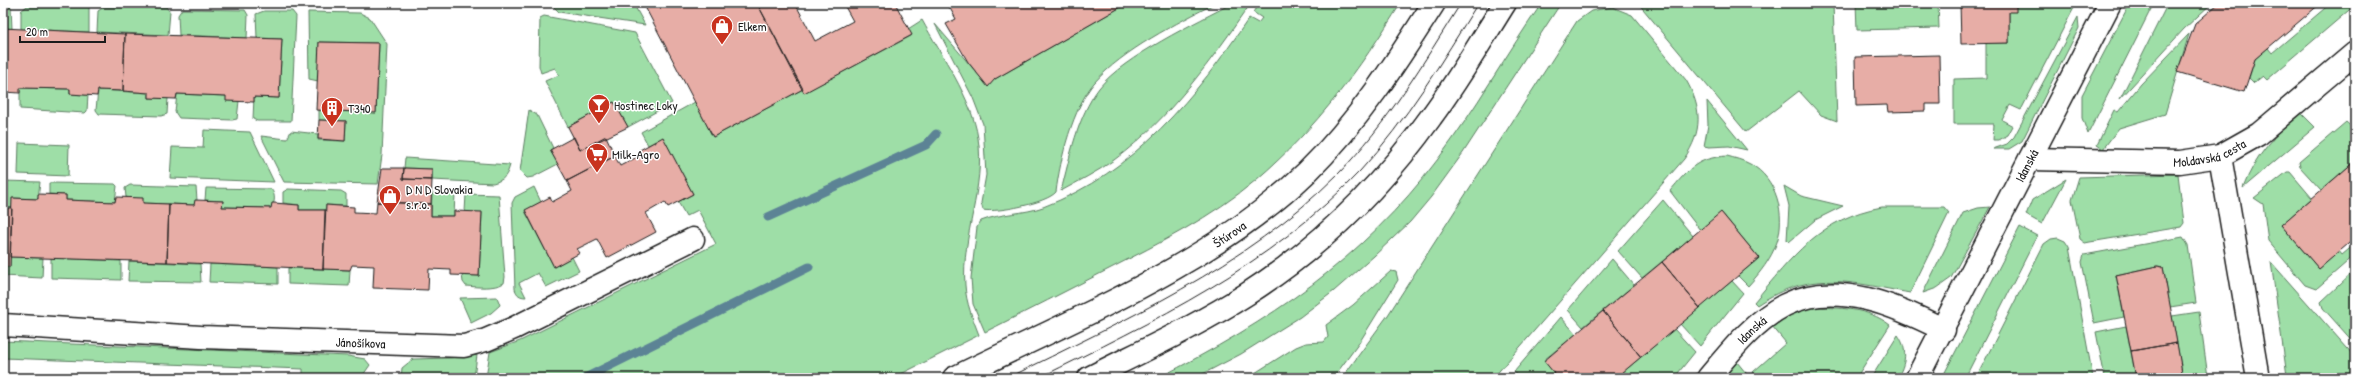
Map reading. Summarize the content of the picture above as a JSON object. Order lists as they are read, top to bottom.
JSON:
{
  "streets": {
    "street": [
      "Moldavská cesta",
      "Idanská",
      "Štúrova",
      "Jánošíkova"
    ]
  },
  "crossings": [
    ["Moldavská cesta", "Idanská"]
  ],
  "places": {
    "shop": ["Elkem", "D N D Slovakia s.r.o."],
    "bar": ["Hostinec Loky"],
    "building": ["T340"],
    "supermarket": ["Milk-Agro"]
  },
  "scale_bar": "20 m"
}
